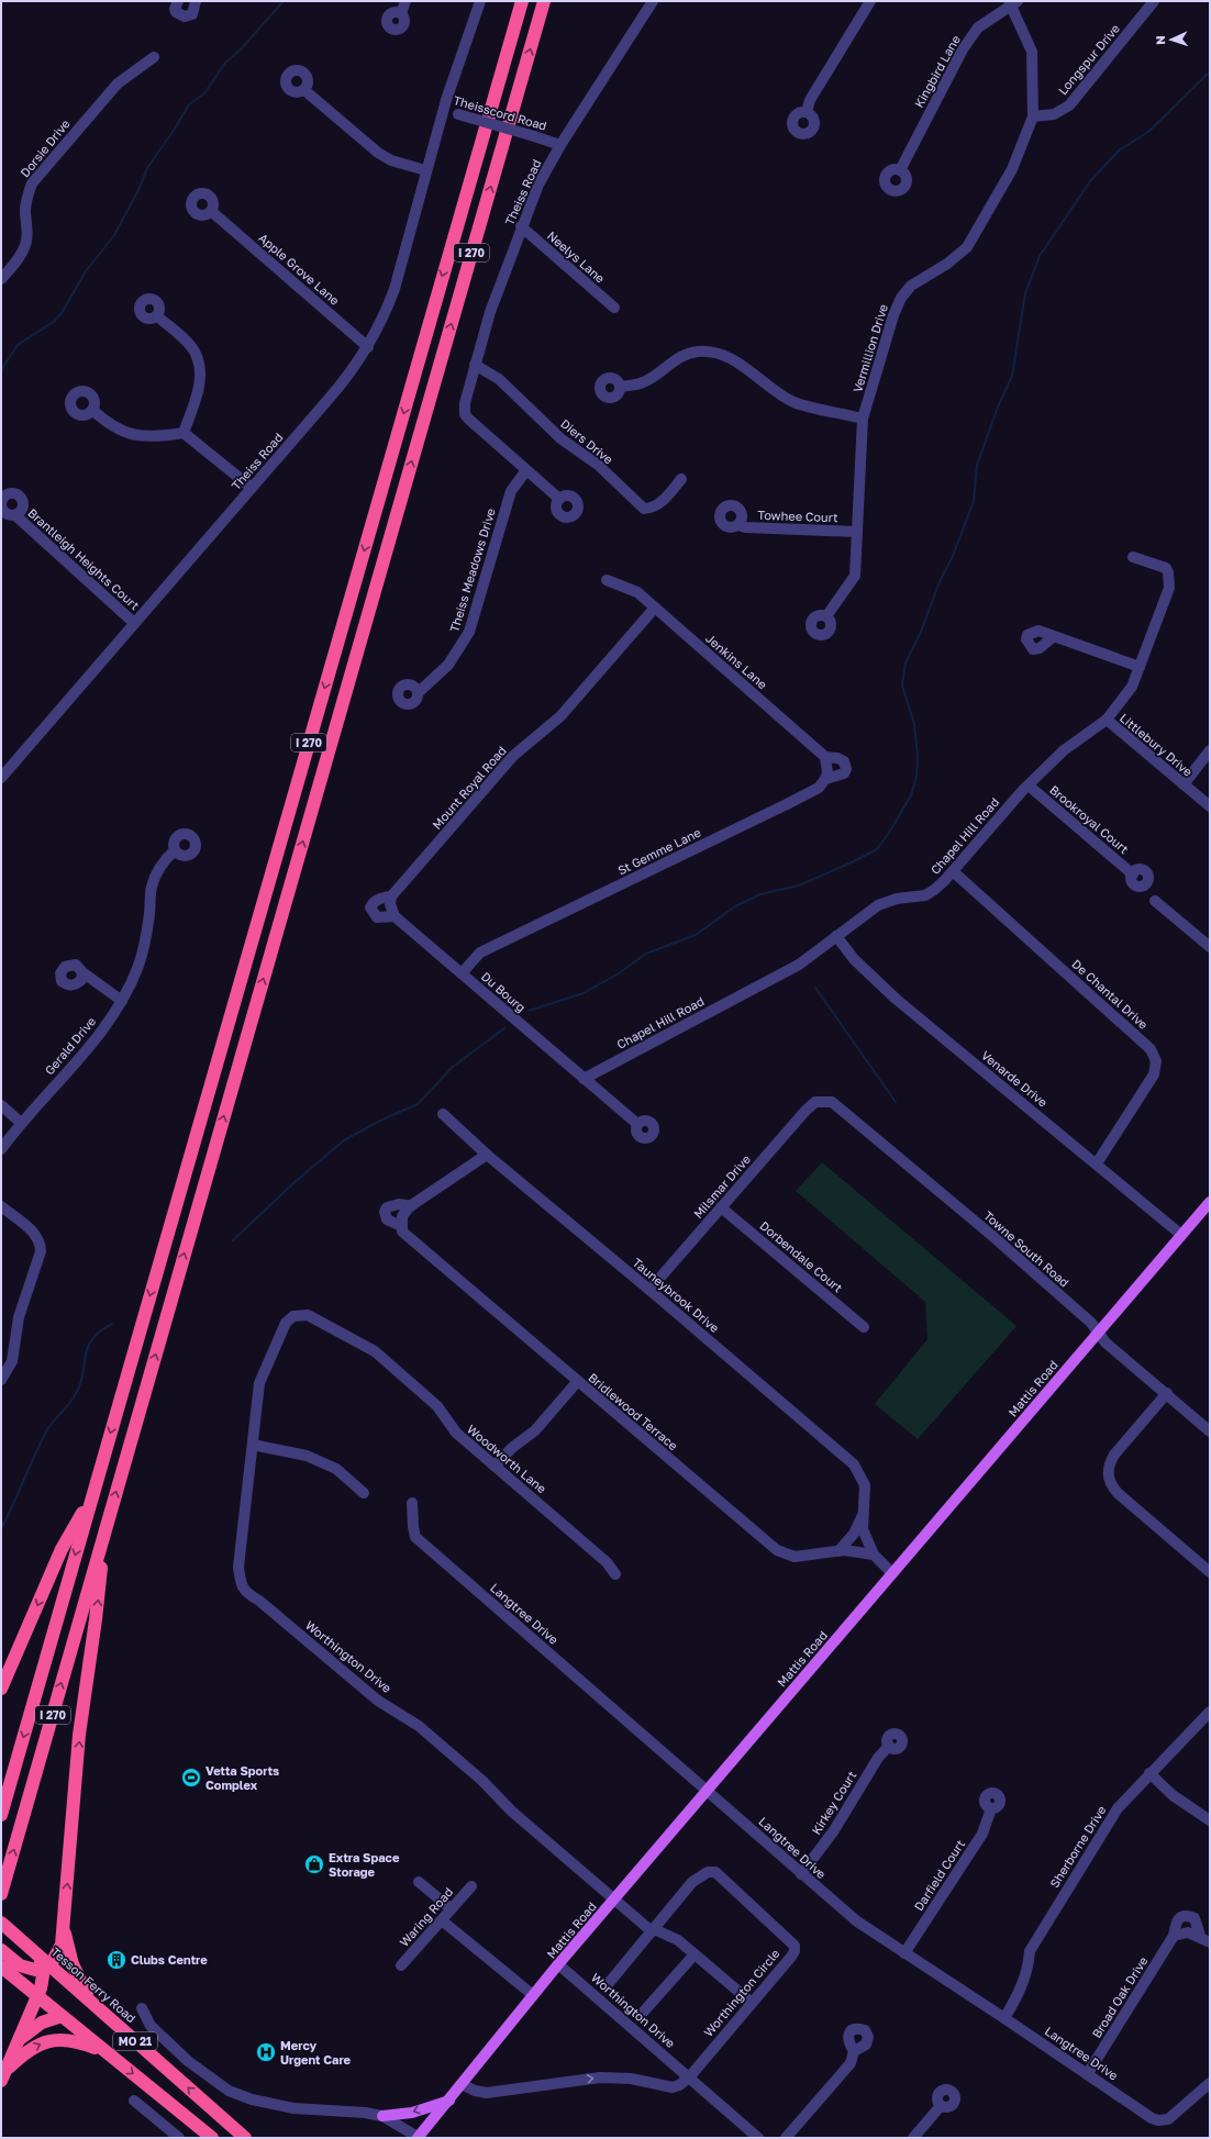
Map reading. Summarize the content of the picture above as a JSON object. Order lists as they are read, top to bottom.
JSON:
{
  "streets": {
    "highway": ["I 270", "Tesson Ferry Road", "MO 21"],
    "main road": ["Mattis Road"],
    "street": [
      "Longspur Drive",
      "Kingbird Lane",
      "Theisscord Road",
      "Dorsie Drive",
      "Theiss Road",
      "Neelys Lane",
      "Apple Grove Lane",
      "Vermillion Drive",
      "Diers Drive",
      "Towhee Court",
      "Brantleigh Heights Court",
      "Theiss Meadows Drive",
      "Jenkins Lane",
      "Littlebury Drive",
      "Mount Royal Road",
      "Brookroyal Court",
      "Chapel Hill Road",
      "St Gemme Lane",
      "Du Bourg",
      "De Chantal Drive",
      "Gerald Drive",
      "Venarde Drive",
      "Milsmar Drive",
      "Towne South Road",
      "Dorbendale Court",
      "Tauneybrook Drive",
      "Bridlewood Terrace",
      "Woodworth Lane",
      "Langtree Drive",
      "Worthington Drive",
      "Kirkey Court",
      "Sherborne Drive",
      "Darfield Court",
      "Waring Road",
      "Worthington Circle",
      "Broad Oak Drive"
    ]
  },
  "crossings": [
    ["Longspur Drive", "Vermillion Drive"],
    ["Kingbird Lane", "Vermillion Drive"],
    ["Theisscord Road", "Theiss Road"],
    ["Theiss Road", "Neelys Lane"],
    ["Theiss Road", "Apple Grove Lane"],
    ["Theiss Road", "Diers Drive"],
    ["Theiss Road", "Brantleigh Heights Court"],
    ["Theiss Road", "Theiss Meadows Drive"],
    ["Vermillion Drive", "Towhee Court"],
    ["Jenkins Lane", "Mount Royal Road"],
    ["Jenkins Lane", "St Gemme Lane"],
    ["Littlebury Drive", "Chapel Hill Road"],
    ["Brookroyal Court", "Chapel Hill Road"],
    ["Chapel Hill Road", "Du Bourg"],
    ["Chapel Hill Road", "De Chantal Drive"],
    ["Chapel Hill Road", "Venarde Drive"],
    ["St Gemme Lane", "Du Bourg"],
    ["De Chantal Drive", "Venarde Drive"],
    ["Venarde Drive", "Mattis Road"],
    ["Milsmar Drive", "Towne South Road"],
    ["Milsmar Drive", "Dorbendale Court"],
    ["Milsmar Drive", "Tauneybrook Drive"],
    ["Towne South Road", "Mattis Road"],
    ["Tauneybrook Drive", "Mattis Road"],
    ["Tauneybrook Drive", "Bridlewood Terrace"],
    ["Mattis Road", "Langtree Drive"],
    ["Mattis Road", "Worthington Drive"],
    ["Woodworth Lane", "Worthington Drive"],
    ["Langtree Drive", "Kirkey Court"],
    ["Langtree Drive", "Sherborne Drive"],
    ["Langtree Drive", "Darfield Court"],
    ["Langtree Drive", "Broad Oak Drive"],
    ["Worthington Drive", "Worthington Circle"]
  ],
  "places": {
    "sports": ["Vetta Sports Complex"],
    "shop": ["Extra Space Storage"],
    "building": ["Clubs Centre"],
    "hospital": ["Mercy Urgent Care"]
  },
  "north": "left"
}
